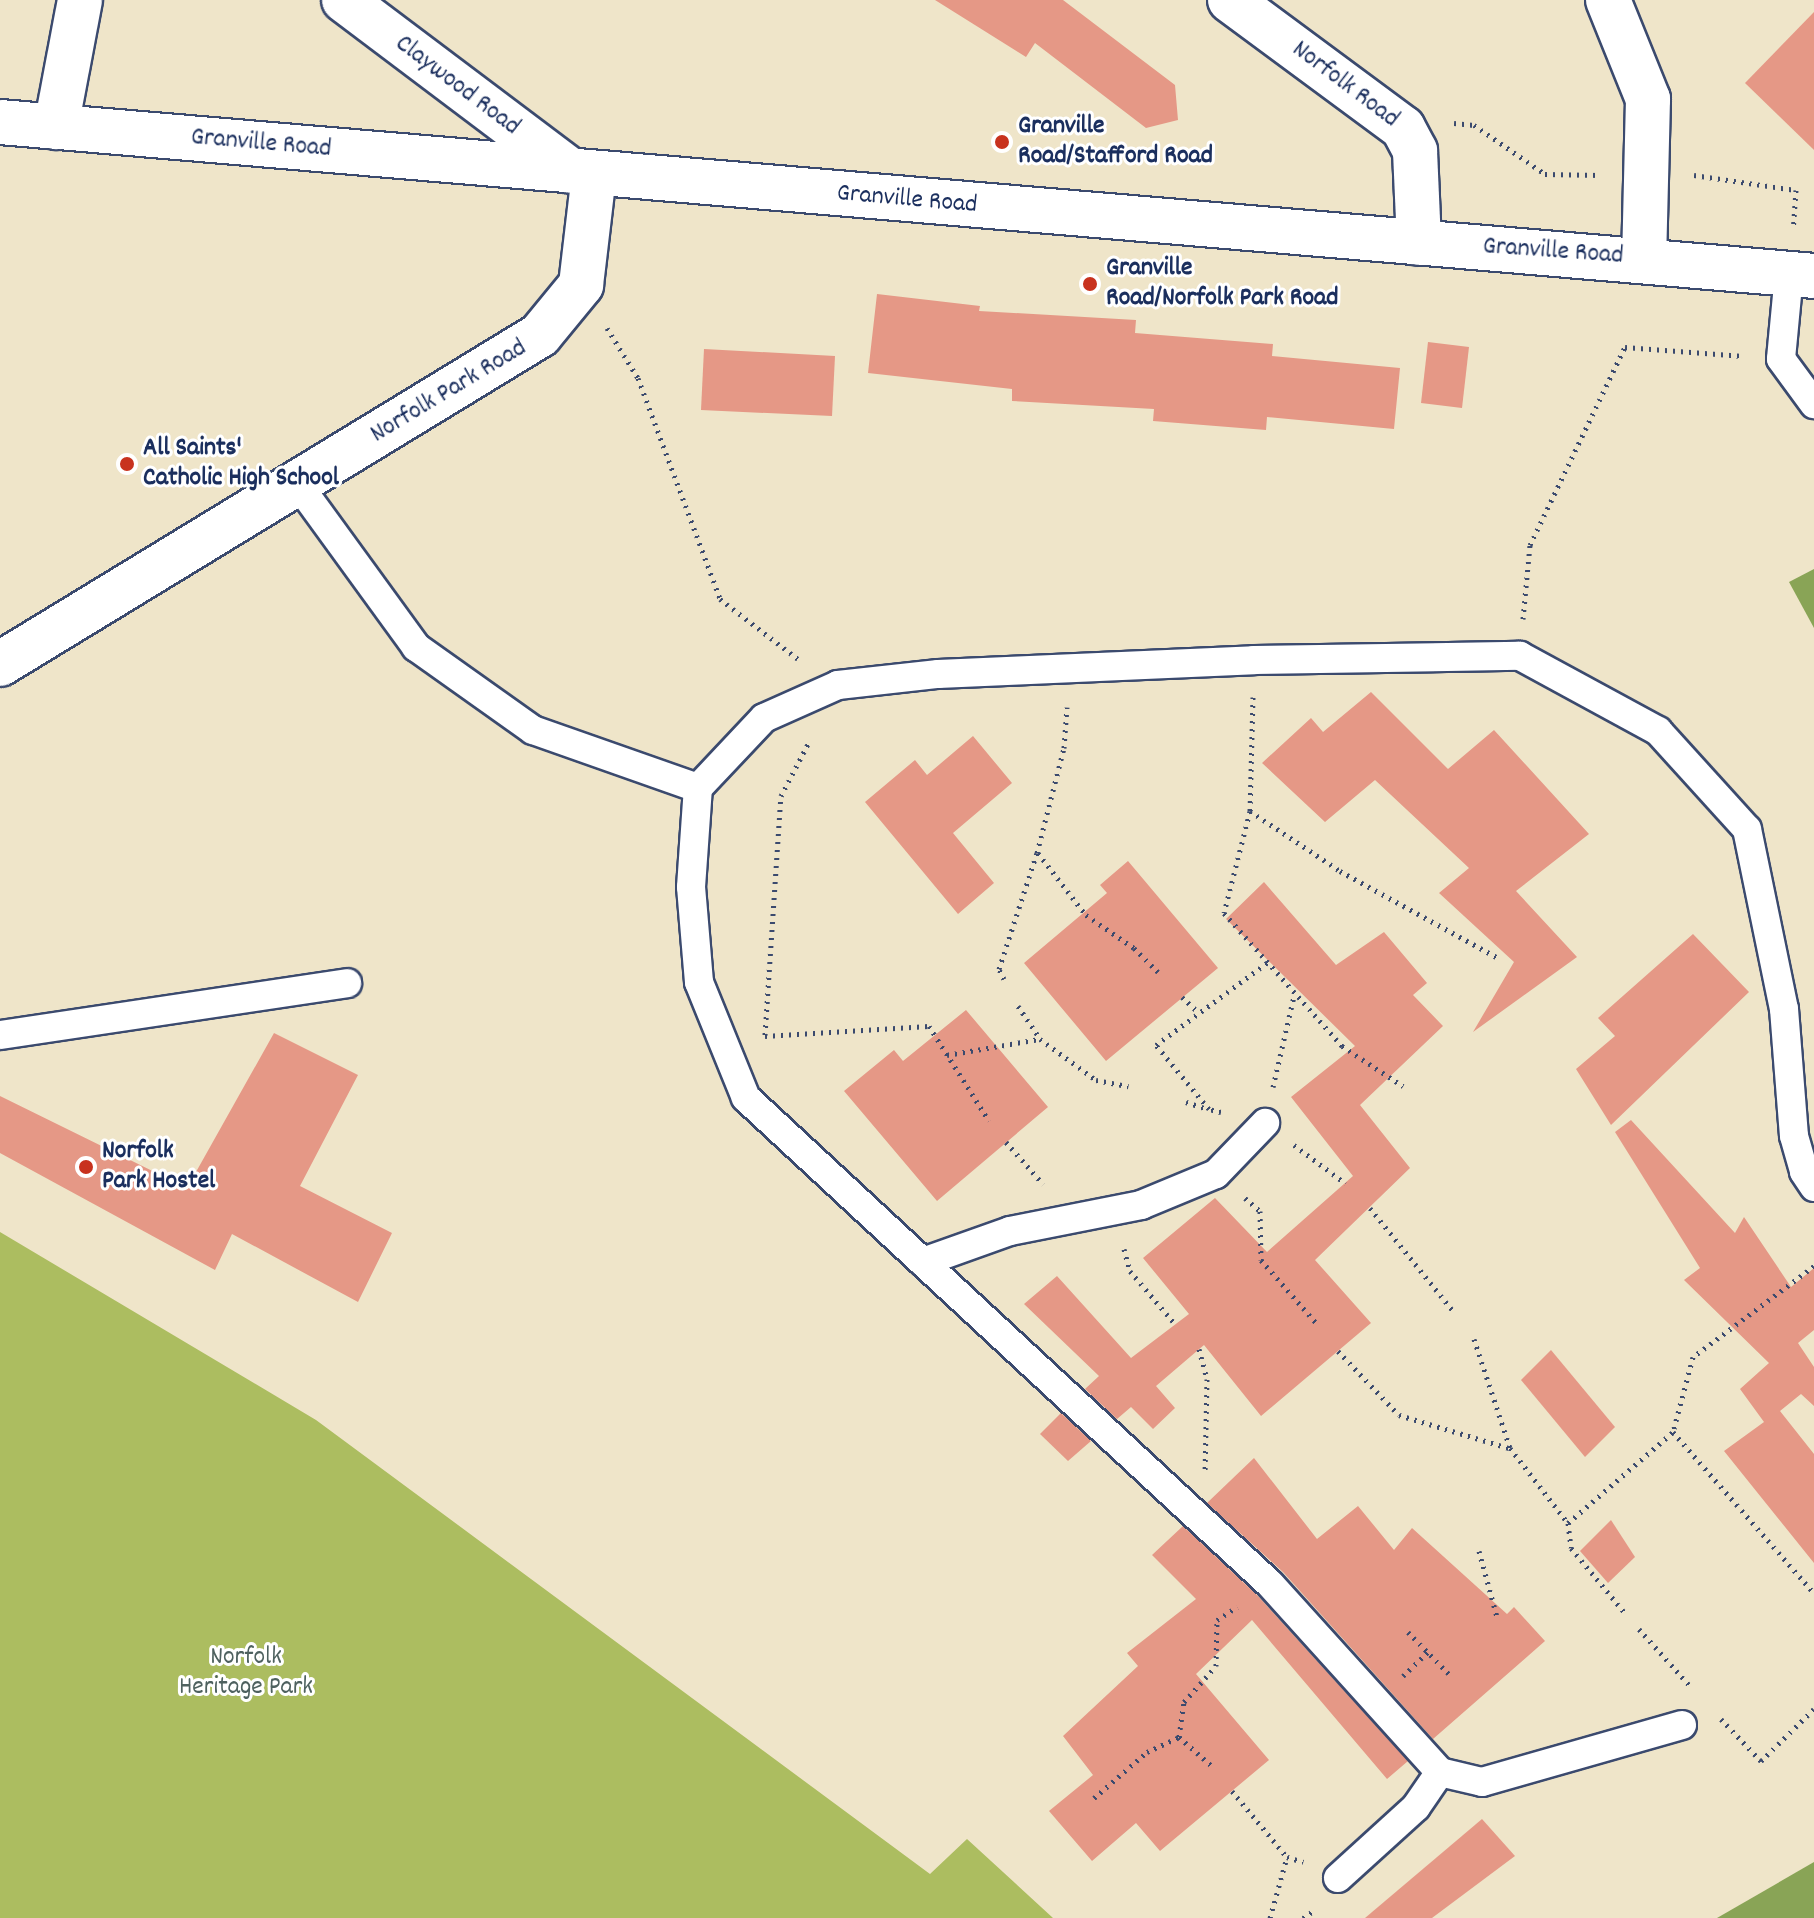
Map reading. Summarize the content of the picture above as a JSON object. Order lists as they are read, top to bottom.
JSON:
{
  "streets": {
    "street": [
      "Norfolk Road",
      "Claywood Road",
      "Granville Road",
      "Norfolk Park Road"
    ]
  },
  "crossings": [
    ["Norfolk Road", "Granville Road"],
    ["Claywood Road", "Granville Road"]
  ],
  "parks": ["Norfolk Heritage Park"],
  "places": [
    "Granville Road/Stafford Road",
    "Granville Road/Norfolk Park Road",
    "All Saints' Catholic High School",
    "Norfolk Park Hostel"
  ]
}
